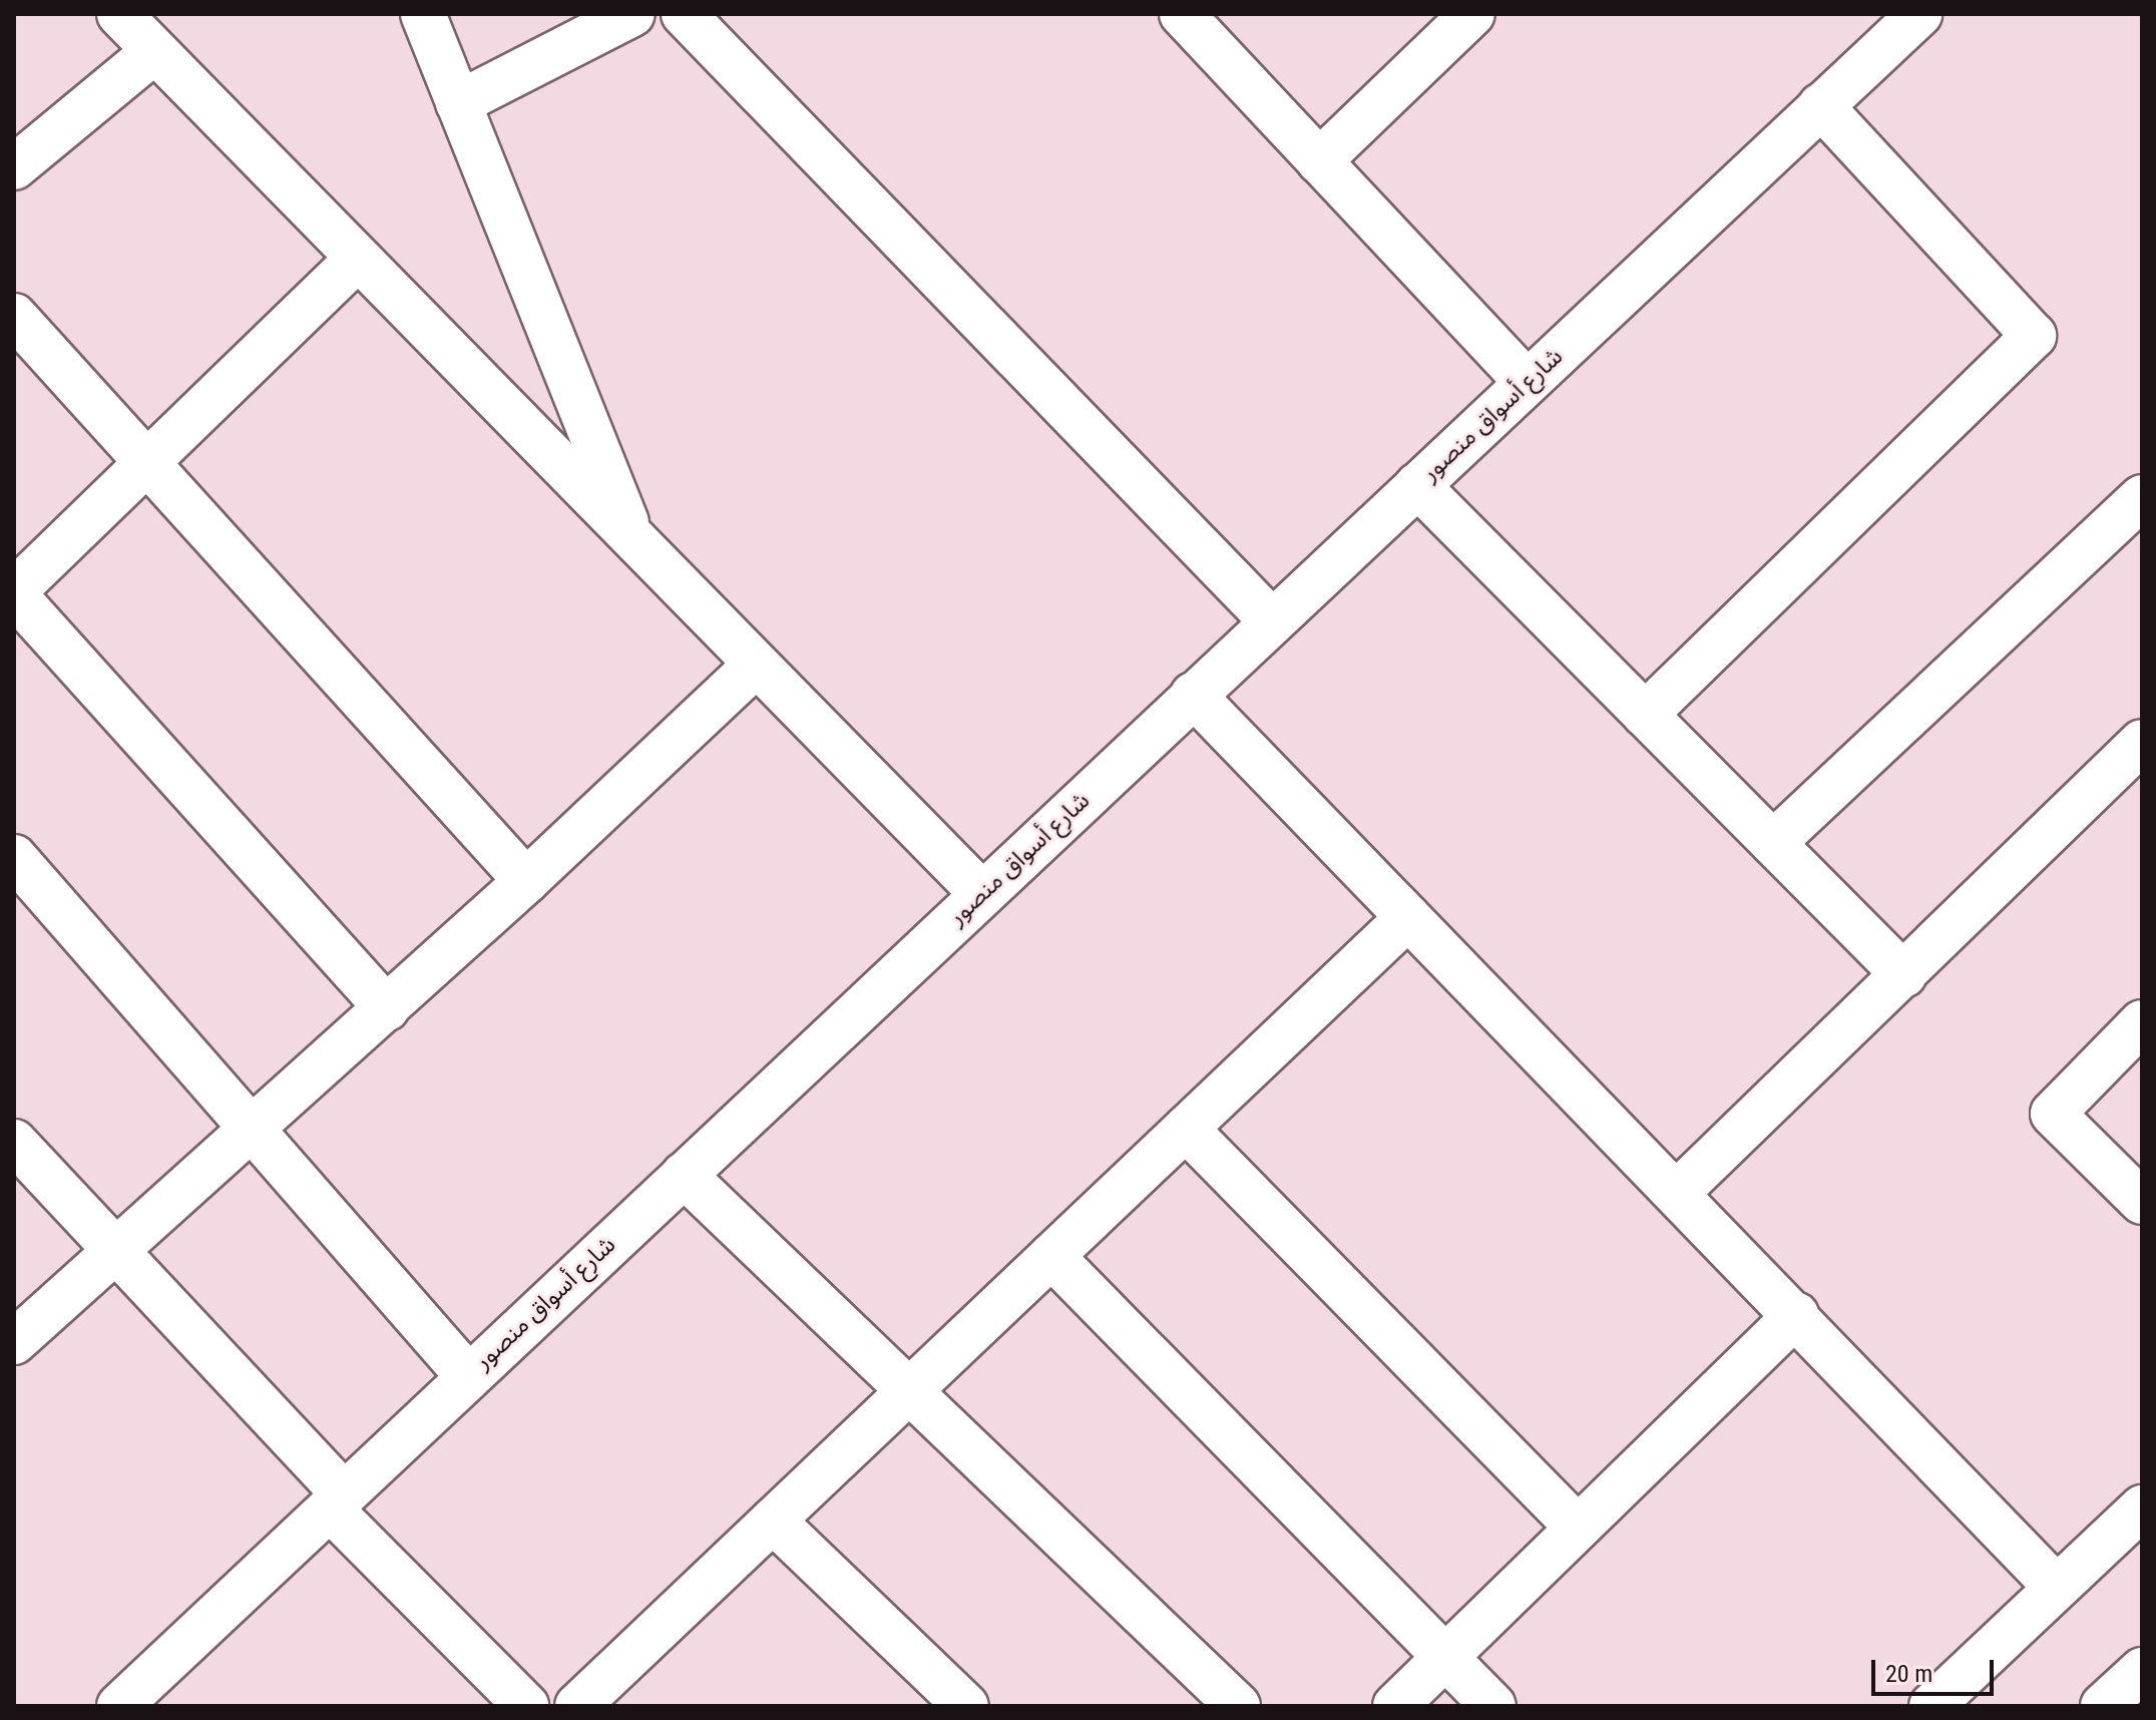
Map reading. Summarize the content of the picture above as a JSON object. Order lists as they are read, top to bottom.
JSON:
{
  "streets": {
    "street": ["شارع أسواق منصور"]
  },
  "scale_bar": "20 m"
}
